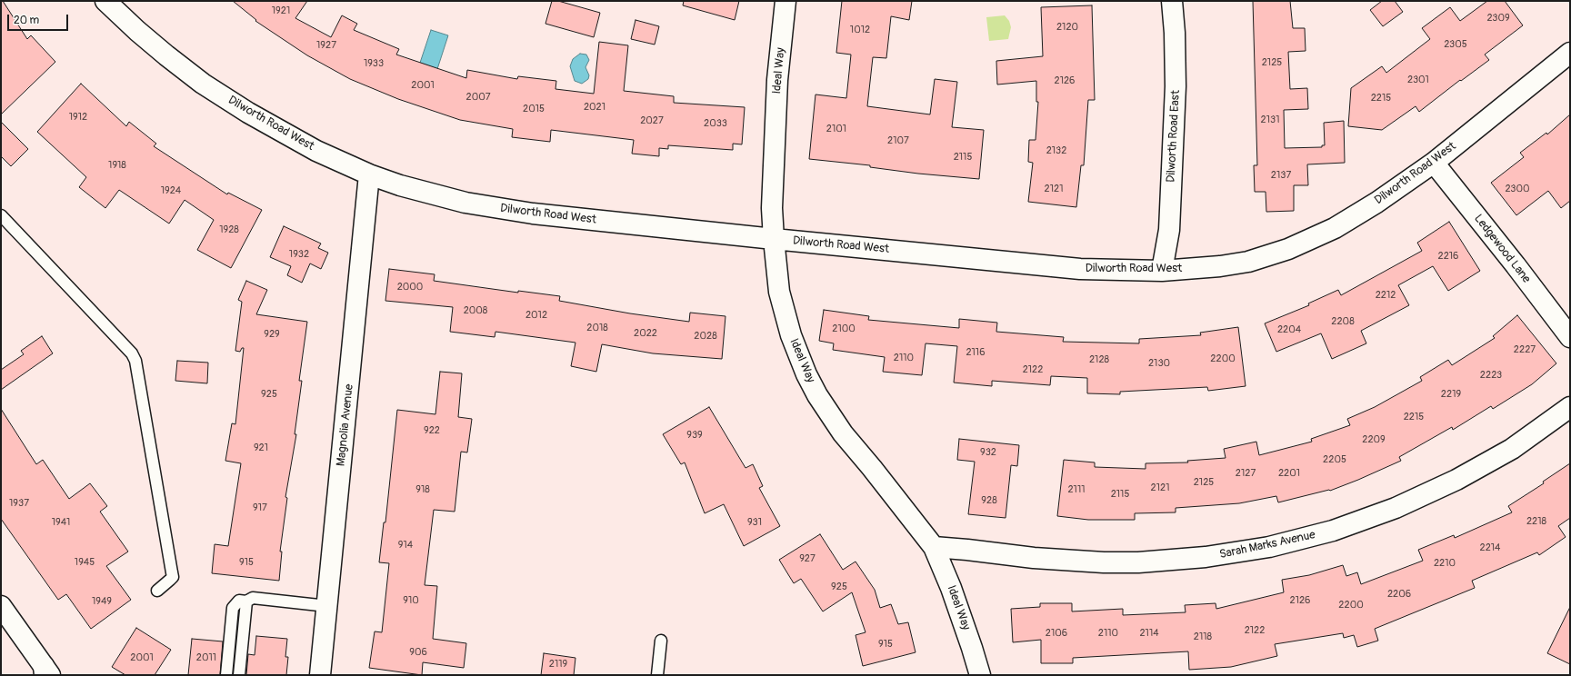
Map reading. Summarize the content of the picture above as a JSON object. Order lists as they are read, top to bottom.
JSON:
{
  "streets": {
    "street": [
      "Ideal Way",
      "Dilworth Road West",
      "Dilworth Road East",
      "Ledgewood Lane",
      "Magnolia Avenue",
      "Sarah Marks Avenue"
    ]
  },
  "crossings": [
    ["Ideal Way", "Dilworth Road West"],
    ["Ideal Way", "Sarah Marks Avenue"],
    ["Dilworth Road West", "Dilworth Road East"],
    ["Dilworth Road West", "Ledgewood Lane"],
    ["Dilworth Road West", "Magnolia Avenue"]
  ],
  "house_numbers": [
    "1921",
    "2309",
    "2120",
    "1012",
    "2305",
    "1927",
    "2125",
    "1933",
    "2301",
    "2126",
    "2001",
    "2007",
    "2215",
    "2021",
    "2015",
    "1912",
    "2131",
    "2027",
    "2033",
    "2101",
    "2107",
    "2132",
    "2115",
    "1918",
    "2137",
    "2121",
    "2300",
    "1924",
    "1928",
    "1932",
    "2216",
    "2000",
    "2212",
    "2008",
    "2012",
    "2208",
    "2018",
    "2100",
    "2204",
    "2022",
    "929",
    "2028",
    "2227",
    "2116",
    "2110",
    "2200",
    "2128",
    "2130",
    "2122",
    "2223",
    "925",
    "2219",
    "2215",
    "922",
    "939",
    "2209",
    "921",
    "932",
    "2205",
    "2127",
    "2201",
    "2125",
    "2121",
    "918",
    "2111",
    "2115",
    "928",
    "1937",
    "917",
    "2218",
    "1941",
    "931",
    "914",
    "2214",
    "927",
    "1945",
    "915",
    "2210",
    "925",
    "2206",
    "910",
    "2126",
    "1949",
    "2200",
    "2122",
    "2106",
    "2110",
    "2114",
    "2118",
    "915",
    "906",
    "2001",
    "2011",
    "2119"
  ],
  "scale_bar": "20 m"
}
